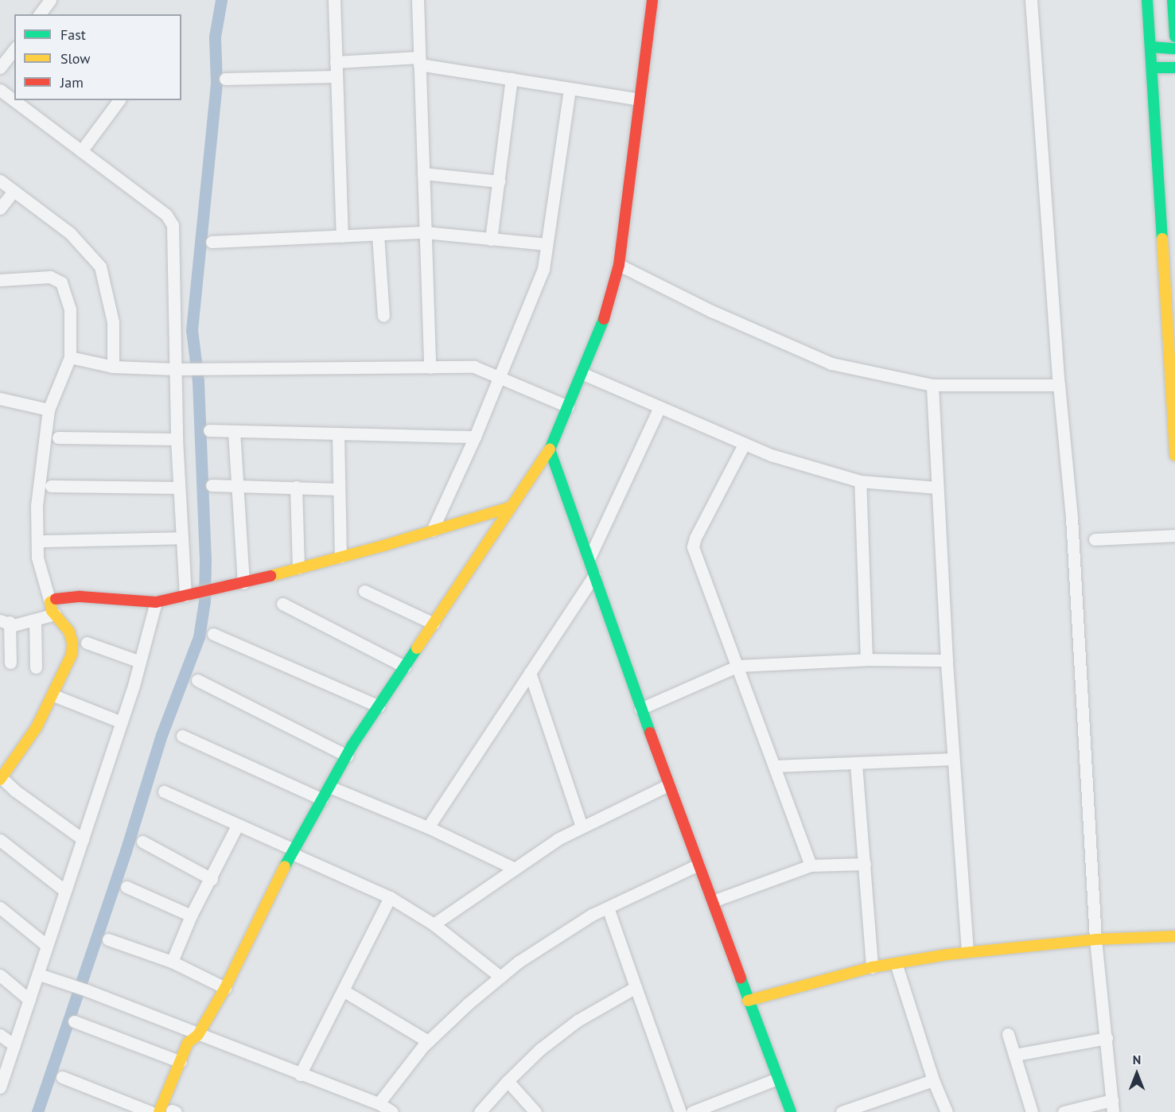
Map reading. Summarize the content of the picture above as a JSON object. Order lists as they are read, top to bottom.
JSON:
{
  "legend": ["Fast", "Slow", "Jam"],
  "north": "top"
}
